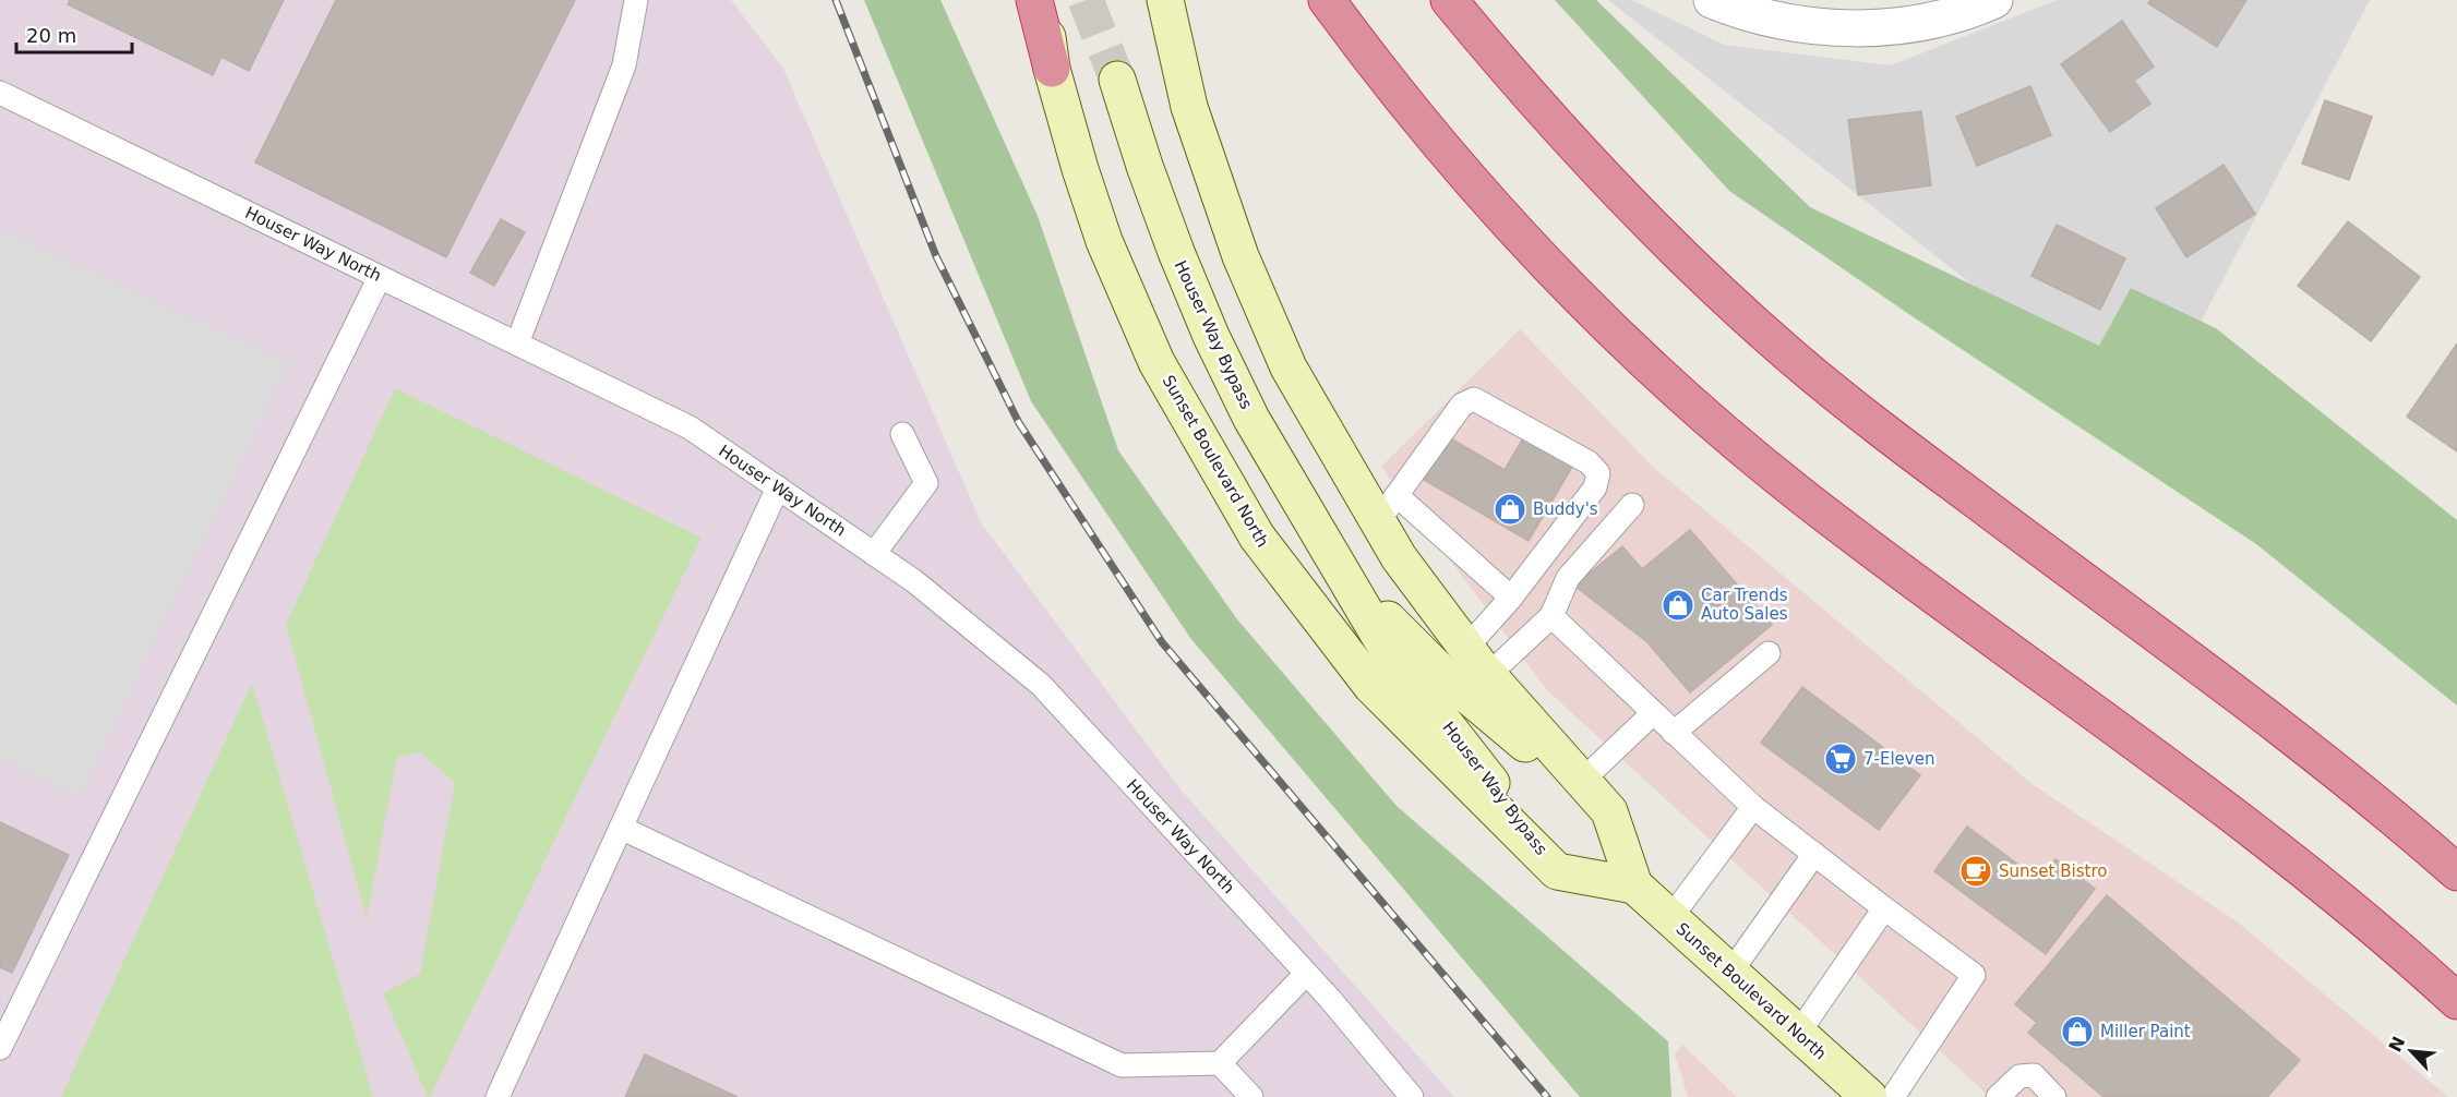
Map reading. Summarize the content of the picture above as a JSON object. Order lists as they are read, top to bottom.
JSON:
{
  "streets": {
    "main road": ["Houser Way Bypass", "Sunset Boulevard North"],
    "lane": ["Houser Way North"]
  },
  "crossings": [
    ["Houser Way Bypass", "Sunset Boulevard North"]
  ],
  "places": {
    "shop": ["Buddy's", "Car Trends Auto Sales", "Miller Paint"],
    "supermarket": ["7-Eleven"],
    "cafe": ["Sunset Bistro"]
  },
  "scale_bar": "20 m",
  "north": "top left"
}
